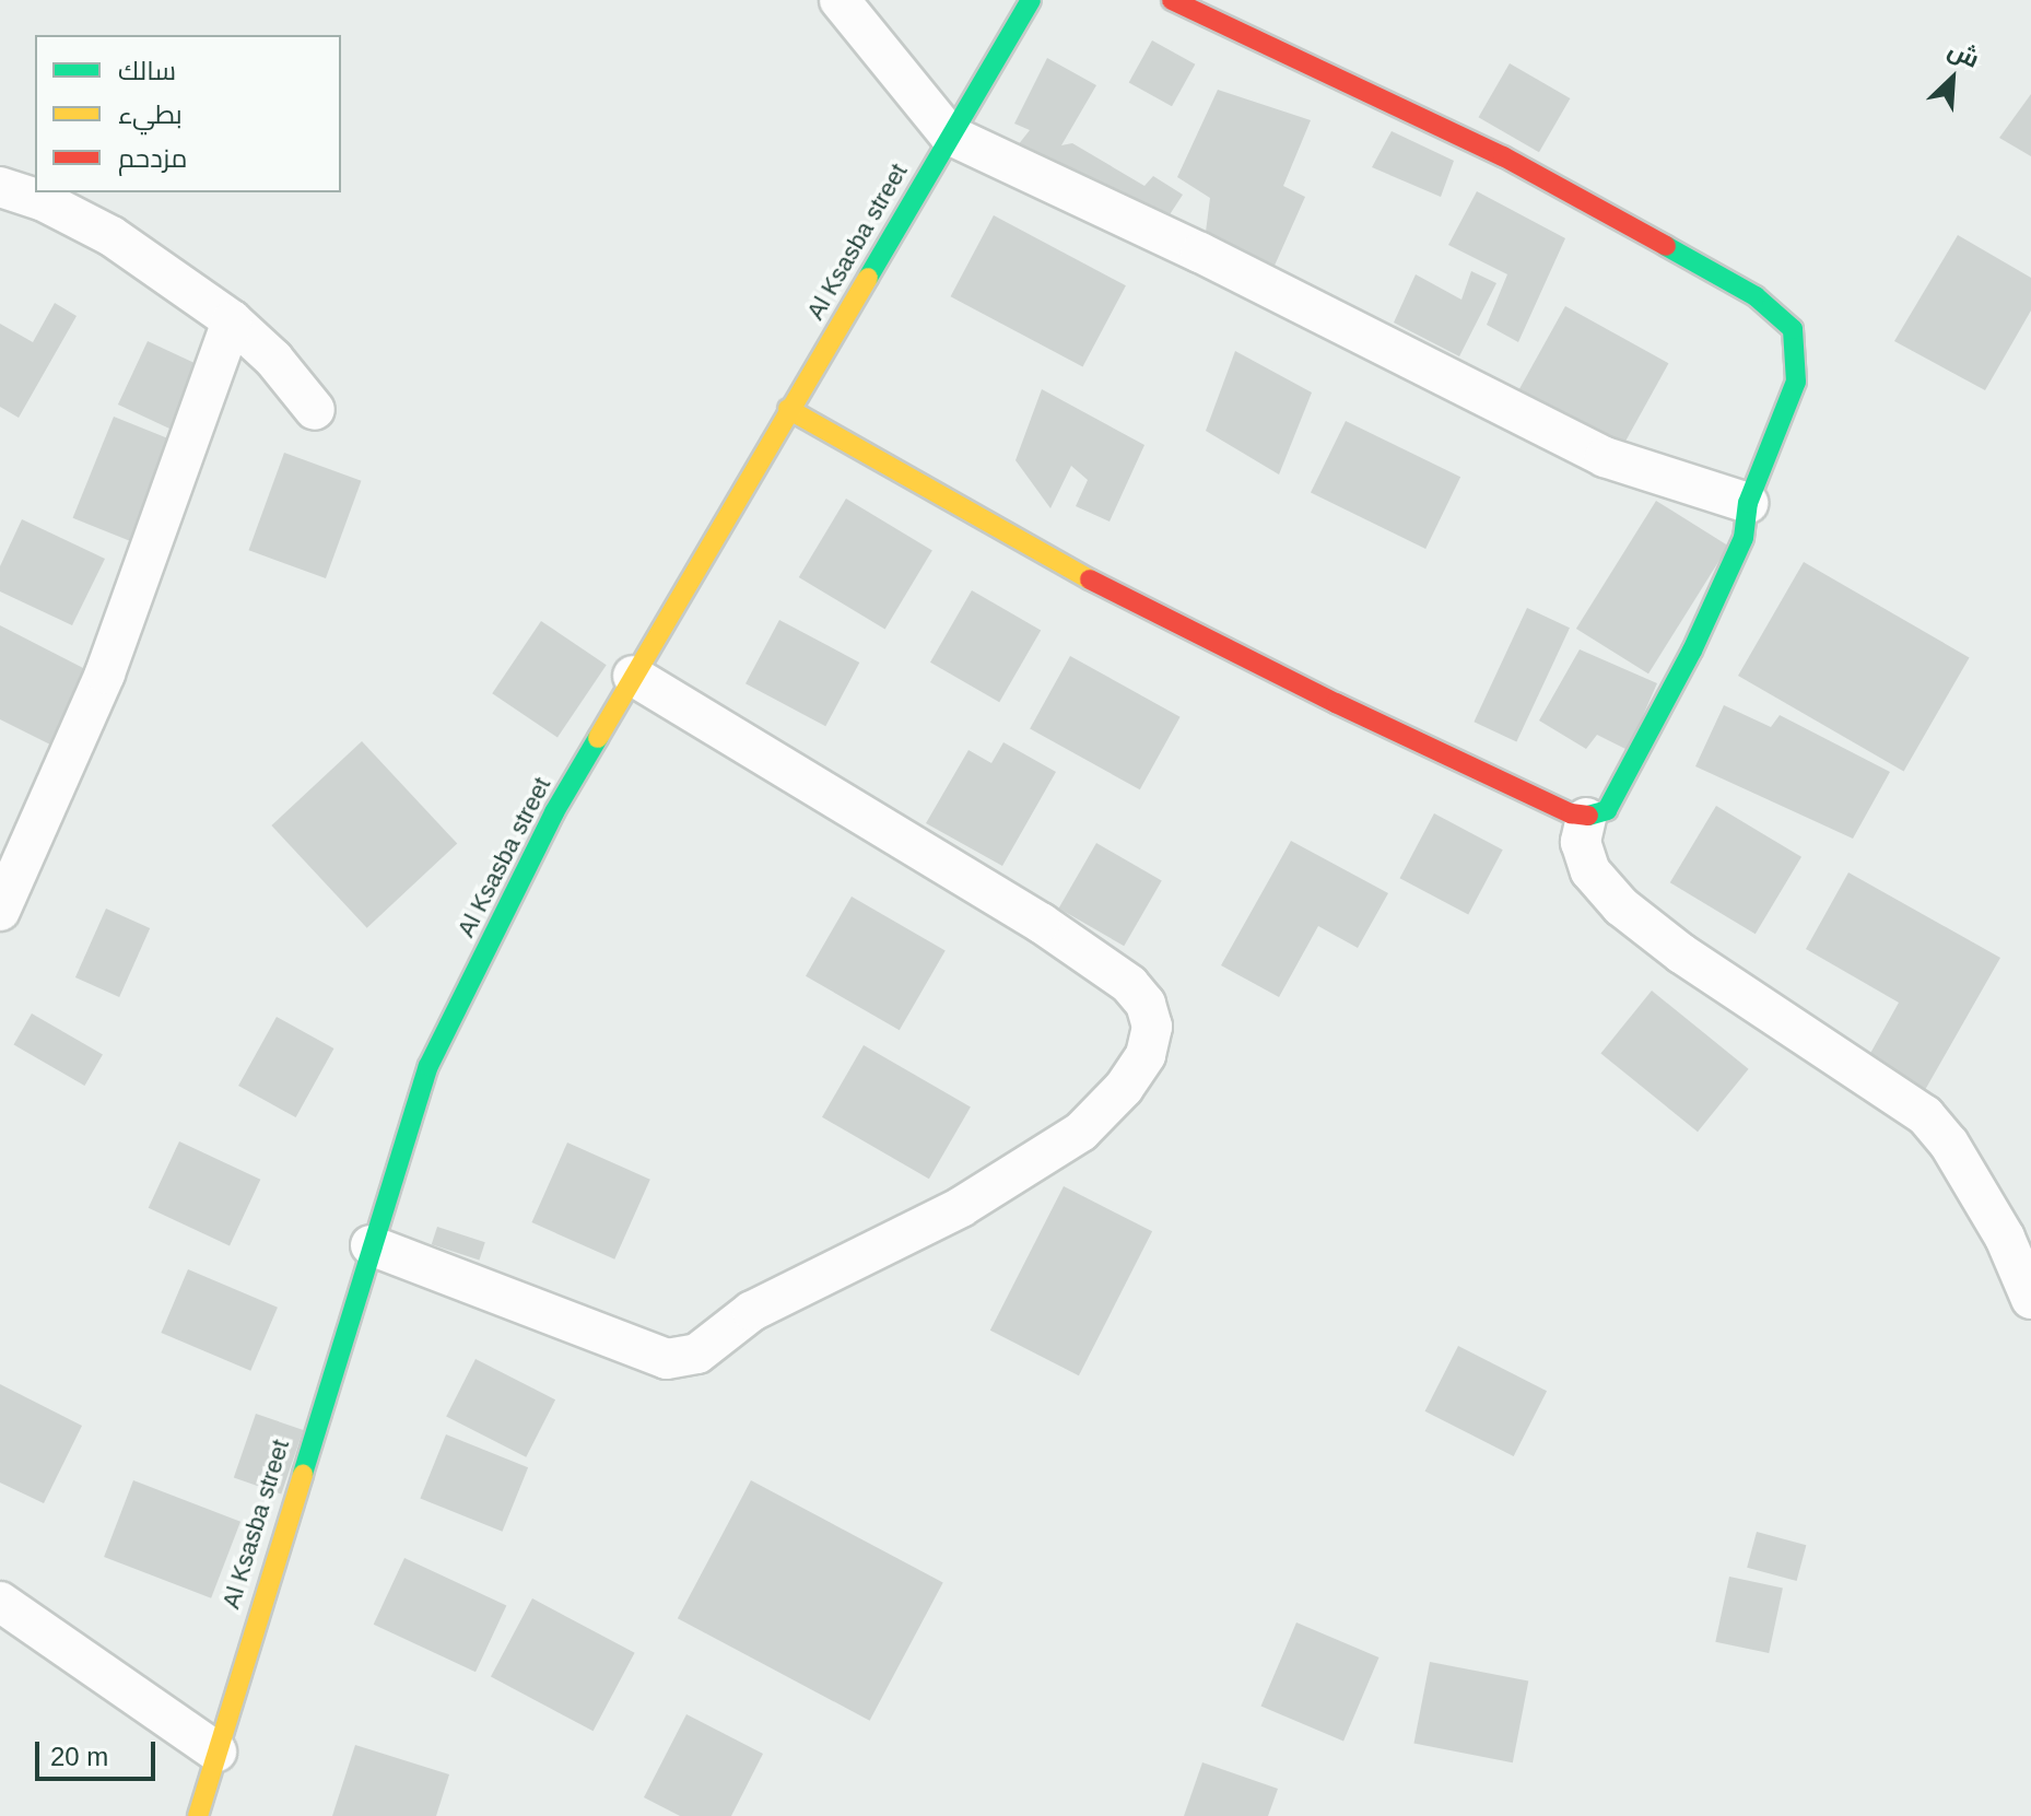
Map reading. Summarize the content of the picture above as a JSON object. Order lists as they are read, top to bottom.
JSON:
{
  "streets": {
    "street": ["Al Ksasba street"]
  },
  "legend": ["سالك", "بطيء", "مزدحم"],
  "scale_bar": "20 m",
  "north": "top right"
}
